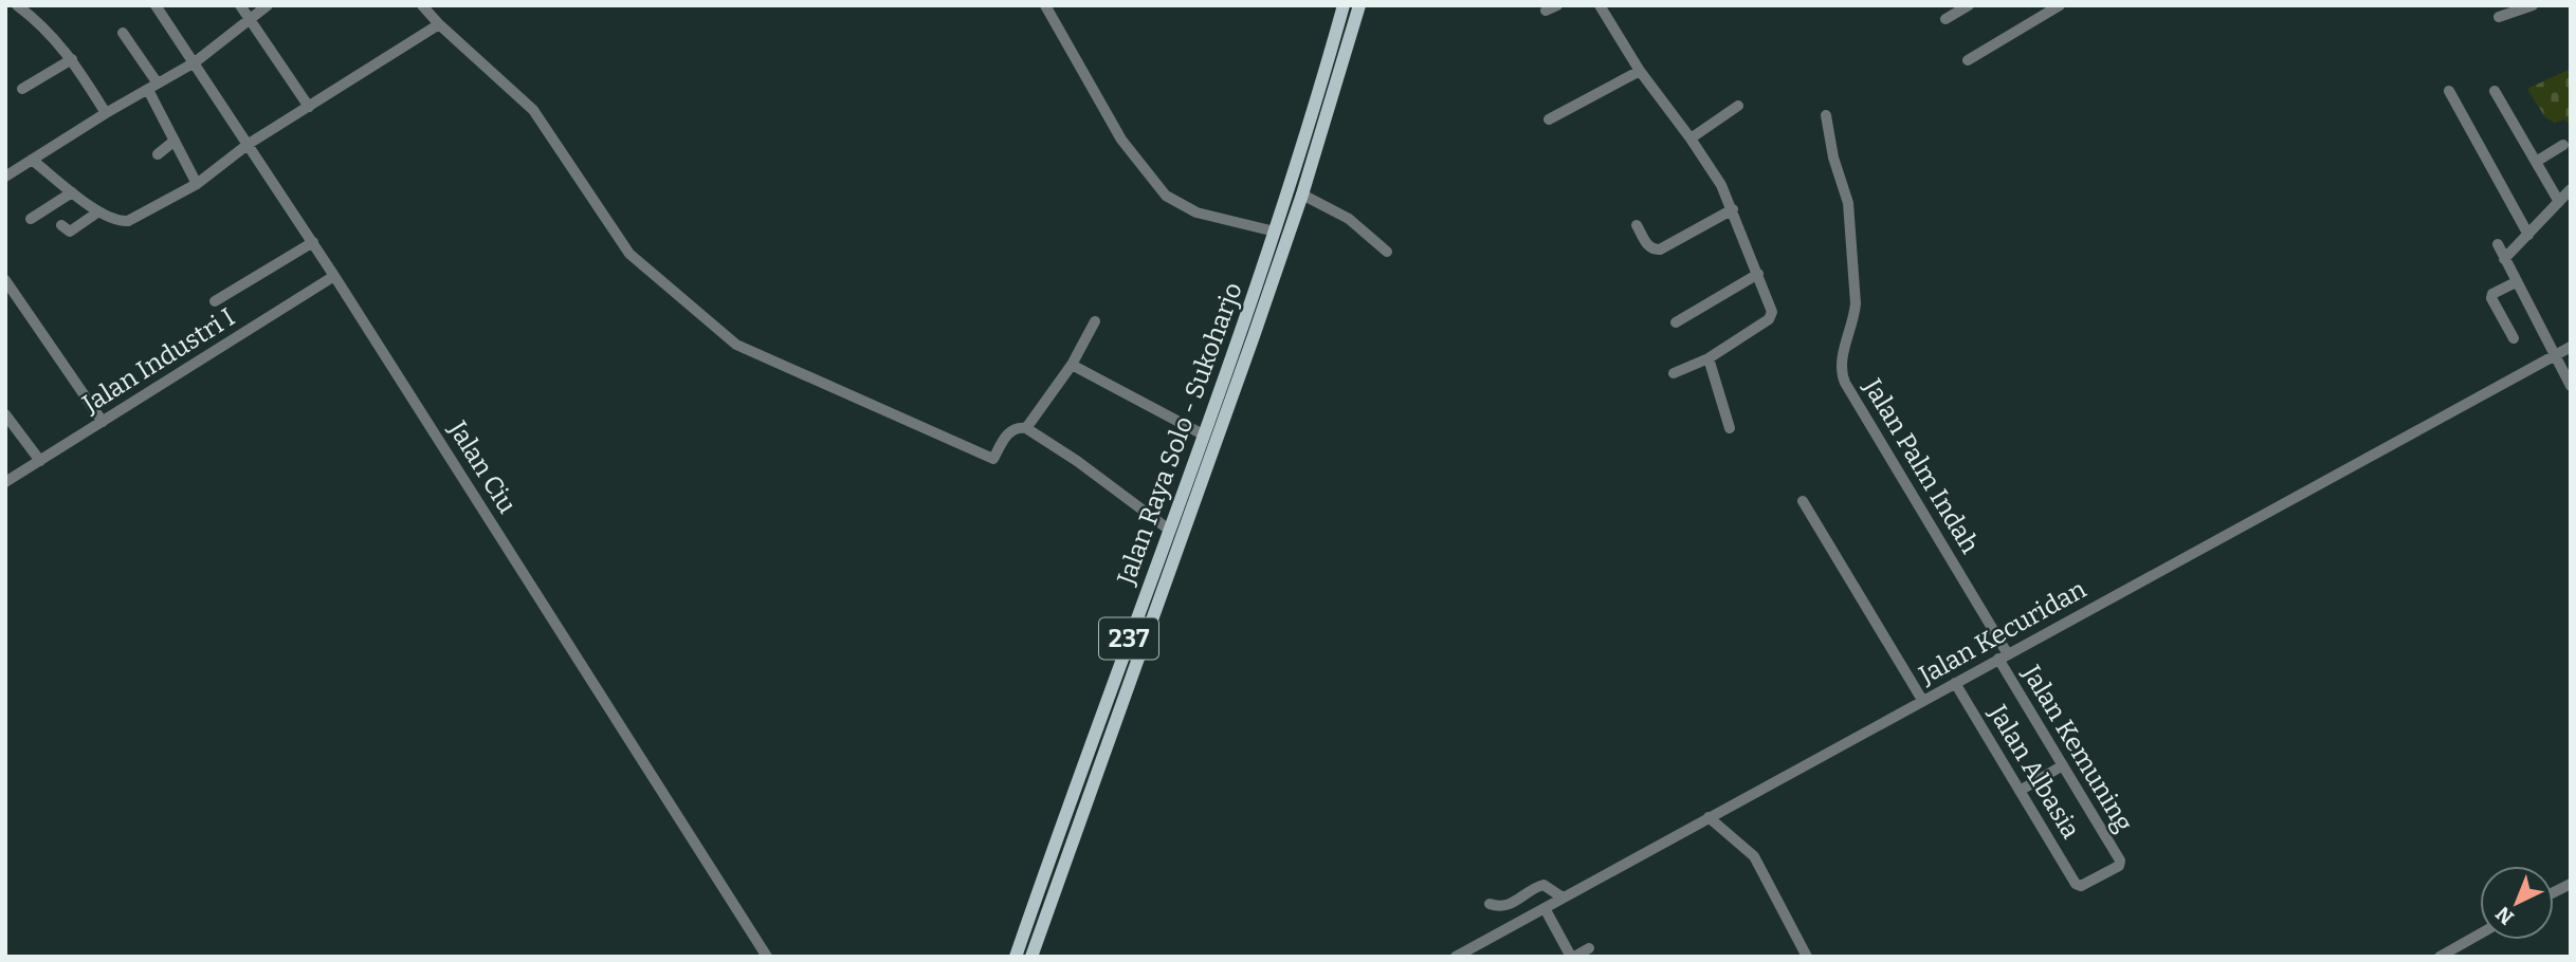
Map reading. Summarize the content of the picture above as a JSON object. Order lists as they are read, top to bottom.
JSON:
{
  "streets": {
    "main road": ["Jalan Raya Solo - Sukoharjo", "237"],
    "street": [
      "Jalan Industri I",
      "Jalan Palm Indah",
      "Jalan Ciu",
      "Jalan Kecuridan",
      "Jalan Kemuning",
      "Jalan Albasia"
    ]
  },
  "crossings": [
    ["Jalan Industri I", "Jalan Ciu"],
    ["Jalan Palm Indah", "Jalan Kecuridan"],
    ["Jalan Palm Indah", "Jalan Kemuning"],
    ["Jalan Kecuridan", "Jalan Kemuning"],
    ["Jalan Kecuridan", "Jalan Albasia"],
    ["Jalan Kemuning", "Jalan Albasia"]
  ],
  "north": "bottom left"
}
